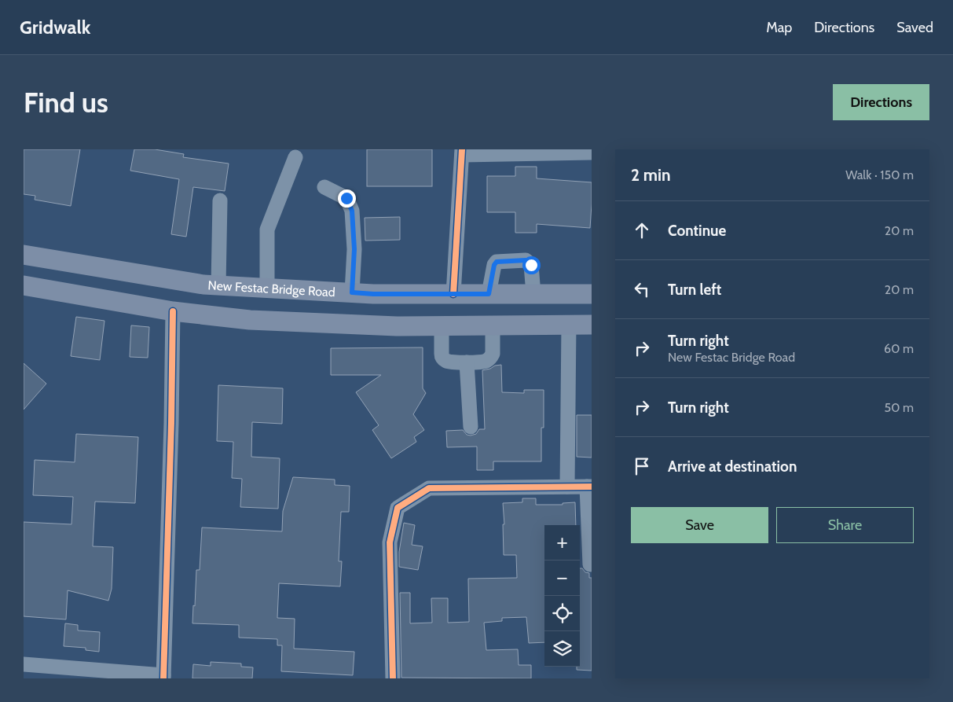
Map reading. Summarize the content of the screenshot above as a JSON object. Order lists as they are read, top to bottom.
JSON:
{
  "streets": {
    "main road": ["New Festac Bridge Road"]
  },
  "page": {
    "header": "Gridwalk",
    "nav": ["Map", "Directions", "Saved"],
    "buttons": [
      "Directions",
      ["Save", "Share"]
    ],
    "title": "Find us",
    "heading": ["2 min", "Walk · 150 m"],
    "list": [
      ["Continue", "20 m"],
      ["Turn left", "20 m"],
      ["Turn right", "New Festac Bridge Road", "60 m"],
      ["Turn right", "50 m"],
      "Arrive at destination"
    ],
    "map_buttons": ["+", "−"]
  }
}
